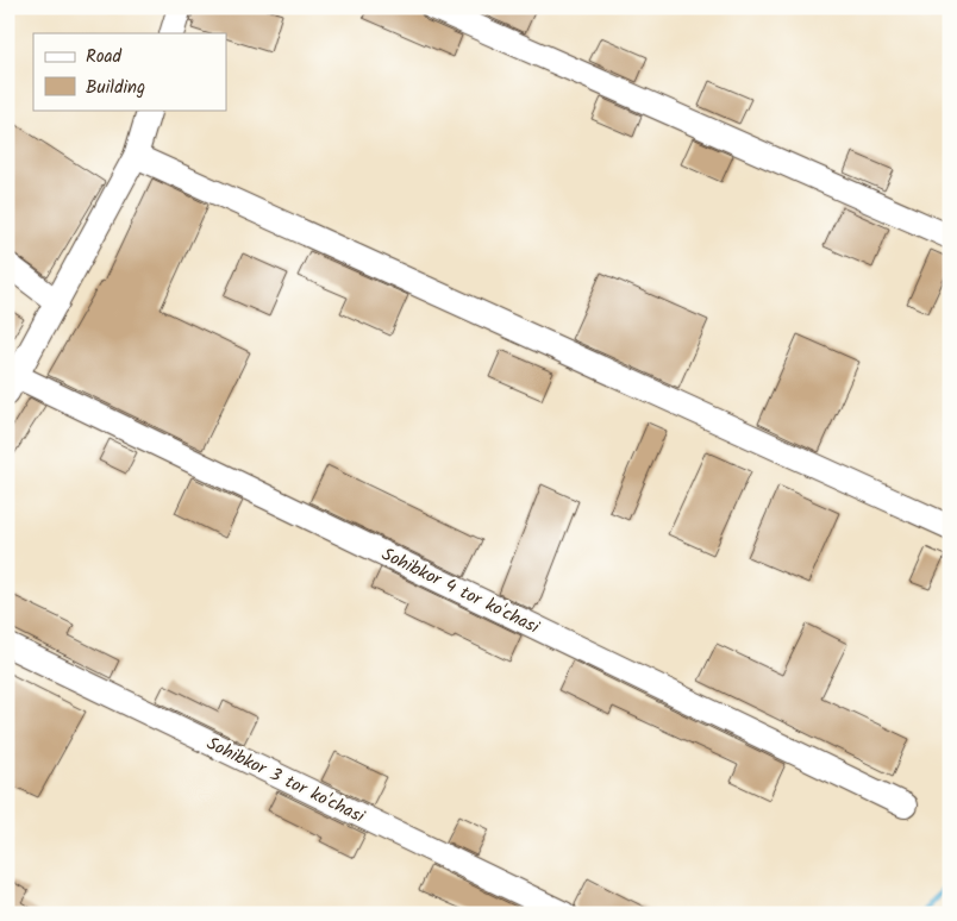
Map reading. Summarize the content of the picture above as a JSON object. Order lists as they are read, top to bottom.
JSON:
{
  "streets": {
    "street": ["Sohibkor 4 tor ko'chasi", "Sohibkor 3 tor ko'chasi"]
  },
  "legend": ["Road", "Building"]
}
